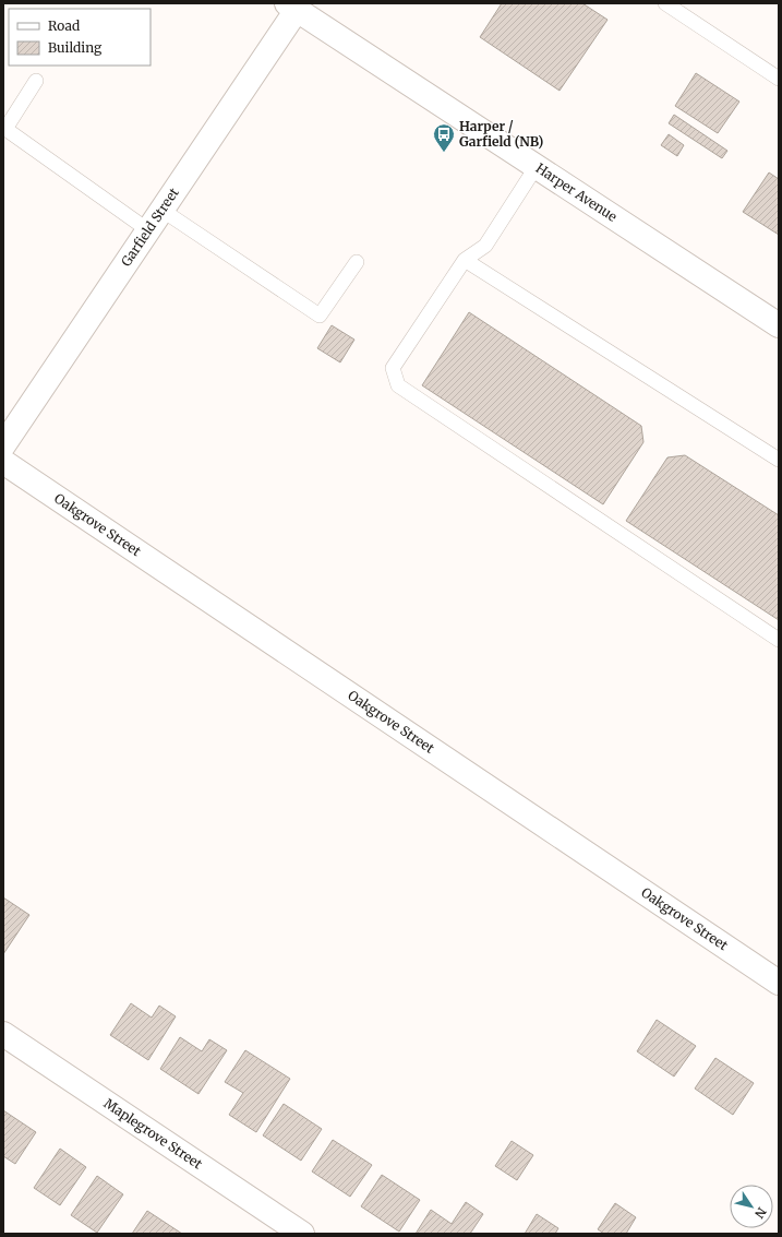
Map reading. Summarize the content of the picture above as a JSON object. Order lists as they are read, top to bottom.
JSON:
{
  "streets": {
    "street": [
      "Harper Avenue",
      "Garfield Street",
      "Oakgrove Street",
      "Maplegrove Street"
    ]
  },
  "crossings": [
    ["Harper Avenue", "Garfield Street"]
  ],
  "places": {
    "bus stop": ["Harper / Garfield (NB)"]
  },
  "legend": ["Road", "Building"],
  "north": "bottom right"
}
